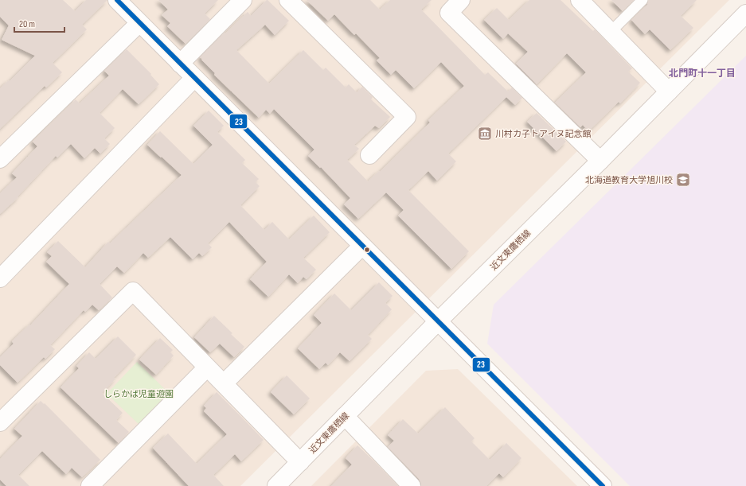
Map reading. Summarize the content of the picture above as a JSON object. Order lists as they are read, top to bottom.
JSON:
{
  "streets": {
    "street": ["近文東鷹栖線"]
  },
  "districts": ["北門町十一丁目"],
  "parks": ["しらかば児童遊園"],
  "places": {
    "museum": ["川村カ子トアイヌ記念館"],
    "school or university": ["北海道教育大学旭川校"]
  },
  "lines": ["transit line 23"],
  "scale_bar": "20 m"
}
